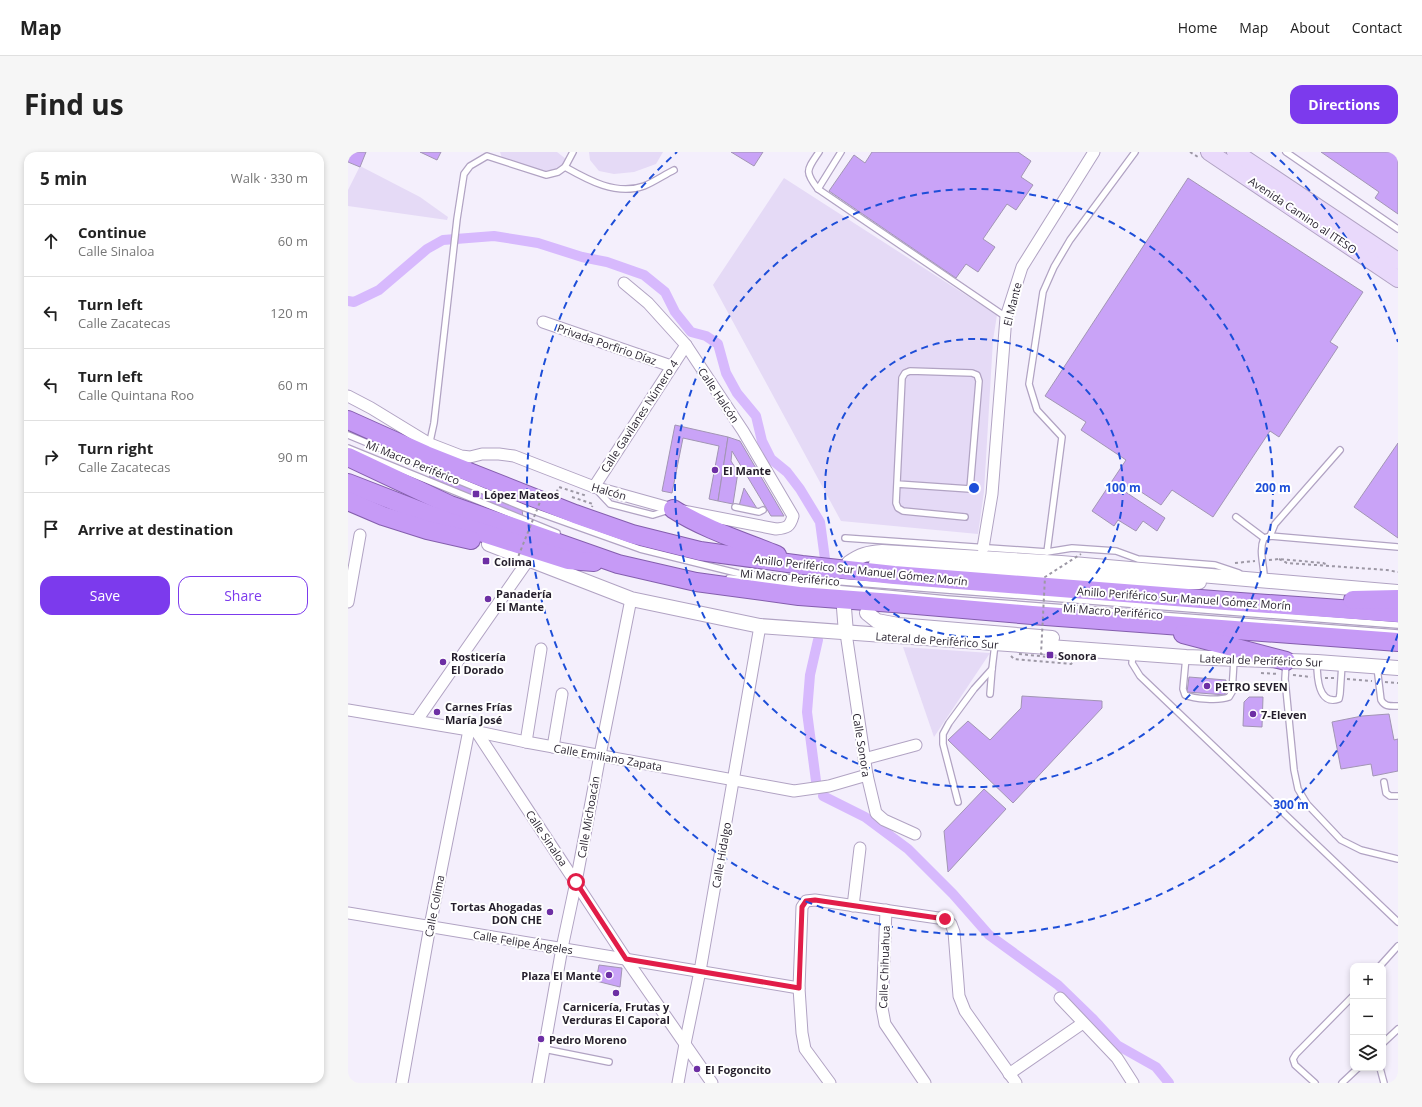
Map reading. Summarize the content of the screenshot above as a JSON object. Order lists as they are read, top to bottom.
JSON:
{
  "streets": {
    "highway": ["Anillo Periférico Sur Manuel Gómez Morín"],
    "main road": ["Avenida Camino al ITESO"],
    "street": [
      "El Mante",
      "Privada Porfirio Díaz",
      "Calle Halcón",
      "Calle Gavilanes Número 4",
      "Halcón",
      "Lateral de Periférico Sur",
      "Calle Sonora",
      "Calle Emiliano Zapata",
      "Calle Michoacán",
      "Calle Sinaloa",
      "Calle Hidalgo",
      "Calle Colima",
      "Calle Felipe Ángeles",
      "Calle Chihuahua"
    ],
    "lane": ["Mi Macro Periférico"]
  },
  "crossings": [
    ["Privada Porfirio Díaz", "Calle Gavilanes Número 4"],
    ["Calle Halcón", "Calle Gavilanes Número 4"],
    ["Calle Halcón", "Halcón"],
    ["Calle Gavilanes Número 4", "Halcón"],
    ["Halcón", "Anillo Periférico Sur Manuel Gómez Morín"],
    ["Lateral de Periférico Sur", "Calle Sonora"],
    ["Lateral de Periférico Sur", "Calle Michoacán"],
    ["Lateral de Periférico Sur", "Calle Hidalgo"],
    ["Calle Sonora", "Calle Emiliano Zapata"],
    ["Calle Emiliano Zapata", "Calle Michoacán"],
    ["Calle Emiliano Zapata", "Calle Sinaloa"],
    ["Calle Emiliano Zapata", "Calle Hidalgo"],
    ["Calle Emiliano Zapata", "Calle Colima"],
    ["Calle Michoacán", "Calle Sinaloa"],
    ["Calle Michoacán", "Calle Felipe Ángeles"],
    ["Calle Sinaloa", "Calle Hidalgo"],
    ["Calle Sinaloa", "Calle Colima"],
    ["Calle Sinaloa", "Calle Felipe Ángeles"],
    ["Calle Hidalgo", "Calle Felipe Ángeles"],
    ["Calle Colima", "Calle Felipe Ángeles"]
  ],
  "places": {
    "other": [
      "El Mante",
      "Panadería El Mante",
      "Rosticería El Dorado",
      "PETRO SEVEN",
      "Carnes Frías María José",
      "7-Eleven",
      "Tortas Ahogadas DON CHE",
      "Plaza El Mante",
      "Carnicería, Frutas y Verduras El Caporal",
      "Pedro Moreno",
      "El Fogoncito"
    ],
    "transit": ["López Mateos", "Colima", "Sonora"]
  },
  "page": {
    "header": "Map",
    "nav": [
      "Home",
      "Map",
      "About",
      "Contact"
    ],
    "title": "Find us",
    "buttons": [
      "Directions",
      ["Save", "Share"]
    ],
    "heading": ["5 min", "Walk · 330 m"],
    "list": [
      ["Continue", "Calle Sinaloa", "60 m"],
      ["Turn left", "Calle Zacatecas", "120 m"],
      ["Turn left", "Calle Quintana Roo", "60 m"],
      ["Turn right", "Calle Zacatecas", "90 m"],
      "Arrive at destination"
    ],
    "map_buttons": ["+", "−"]
  },
  "rings": ["100 m", "200 m", "300 m"]
}
